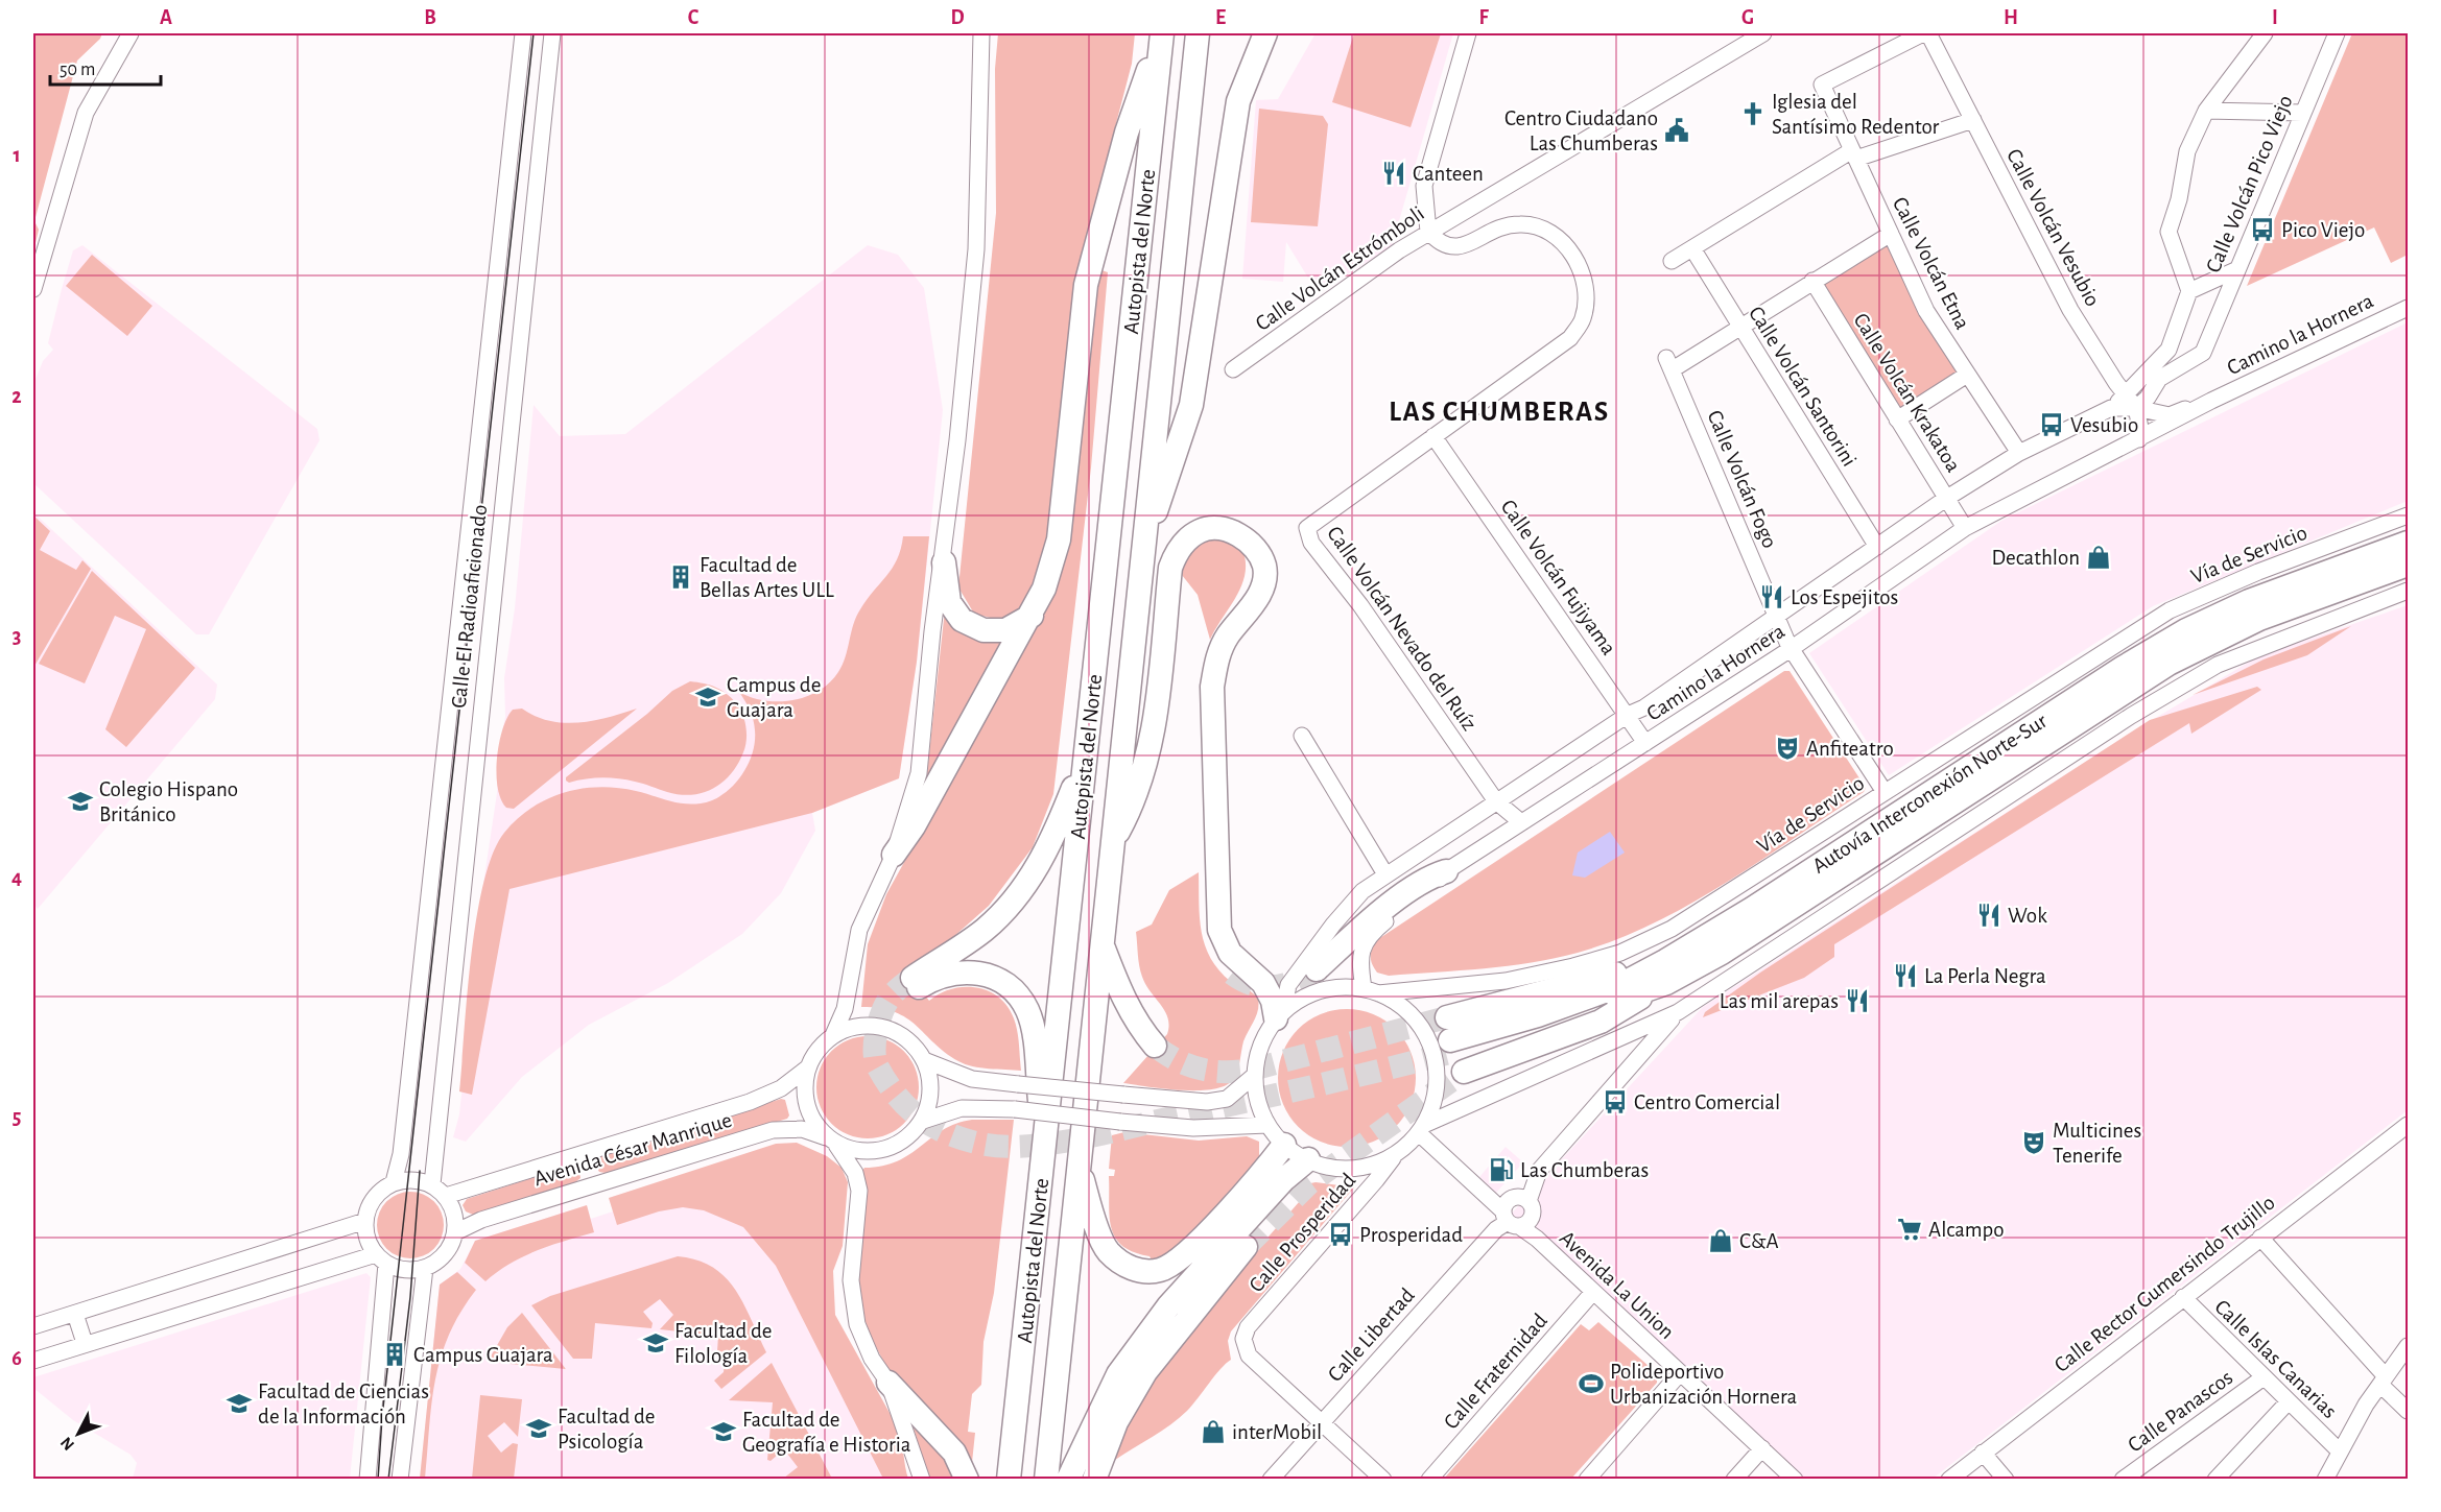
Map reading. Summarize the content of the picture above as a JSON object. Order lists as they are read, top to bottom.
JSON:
{
  "streets": {
    "highway": ["Autopista del Norte", "Autovía Interconexión Norte-Sur"],
    "street": [
      "Calle Volcán Pico Viejo",
      "Calle Volcán Vesubio",
      "Calle Volcán Etna",
      "Calle Volcán Estrómboli",
      "Camino la Hornera",
      "Calle Volcán Santorini",
      "Calle Volcán Krakatoa",
      "Calle Volcán Fogo",
      "Vía de Servicio",
      "Calle Volcán Fujiyama",
      "Calle El Radioaficionado",
      "Calle Volcán Nevado del Ruíz",
      "Avenida César Manrique",
      "Calle Prosperidad",
      "Calle Rector Gumersindo Trujillo",
      "Avenida La Union",
      "Calle Libertad",
      "Calle Islas Canarias",
      "Calle Fraternidad",
      "Calle Panascos"
    ]
  },
  "crossings": [
    ["Calle Volcán Vesubio", "Camino la Hornera"],
    ["Calle Volcán Etna", "Camino la Hornera"],
    ["Calle Volcán Estrómboli", "Calle Volcán Nevado del Ruíz"],
    ["Camino la Hornera", "Calle Volcán Santorini"],
    ["Camino la Hornera", "Calle Volcán Krakatoa"],
    ["Camino la Hornera", "Calle Volcán Fogo"],
    ["Camino la Hornera", "Vía de Servicio"],
    ["Camino la Hornera", "Calle Volcán Fujiyama"],
    ["Camino la Hornera", "Calle Volcán Nevado del Ruíz"],
    ["Camino la Hornera", "Calle Prosperidad"],
    ["Camino la Hornera", "Avenida La Union"],
    ["Calle Volcán Santorini", "Calle Volcán Fogo"],
    ["Calle Volcán Fogo", "Vía de Servicio"],
    ["Vía de Servicio", "Calle Prosperidad"],
    ["Vía de Servicio", "Avenida La Union"],
    ["Calle Volcán Fujiyama", "Calle Volcán Nevado del Ruíz"],
    ["Calle El Radioaficionado", "Avenida César Manrique"],
    ["Calle Prosperidad", "Avenida La Union"],
    ["Calle Prosperidad", "Calle Libertad"],
    ["Calle Rector Gumersindo Trujillo", "Calle Islas Canarias"],
    ["Avenida La Union", "Calle Libertad"],
    ["Avenida La Union", "Calle Fraternidad"],
    ["Calle Islas Canarias", "Calle Panascos"]
  ],
  "districts": ["LAS CHUMBERAS"],
  "places": {
    "church": ["Iglesia del Santísimo Redentor"],
    "public building": ["Centro Ciudadano Las Chumberas"],
    "restaurant": [
      "Canteen",
      "Los Espejitos",
      "Wok",
      "La Perla Negra",
      "Las mil arepas"
    ],
    "bus stop": [
      "Pico Viejo",
      "Vesubio",
      "Centro Comercial",
      "Prosperidad"
    ],
    "shop": ["Decathlon", "C&A", "interMobil"],
    "building": ["Facultad de Bellas Artes ULL", "Campus Guajara"],
    "school or university": [
      "Campus de Guajara",
      "Colegio Hispano Británico",
      "Facultad de Filología",
      "Facultad de Ciencias de la Información",
      "Facultad de Psicología",
      "Facultad de Geografía e Historia"
    ],
    "theatre": ["Anfiteatro", "Multicines Tenerife"],
    "fuel station": ["Las Chumberas"],
    "supermarket": ["Alcampo"],
    "sports": ["Polideportivo Urbanización Hornera"]
  },
  "scale_bar": "50 m",
  "north": "bottom left",
  "grid": {
    "columns": [
      "A",
      "B",
      "C",
      "D",
      "E",
      "F",
      "G",
      "H",
      "I"
    ],
    "rows": [
      "1",
      "2",
      "3",
      "4",
      "5",
      "6"
    ]
  }
}
